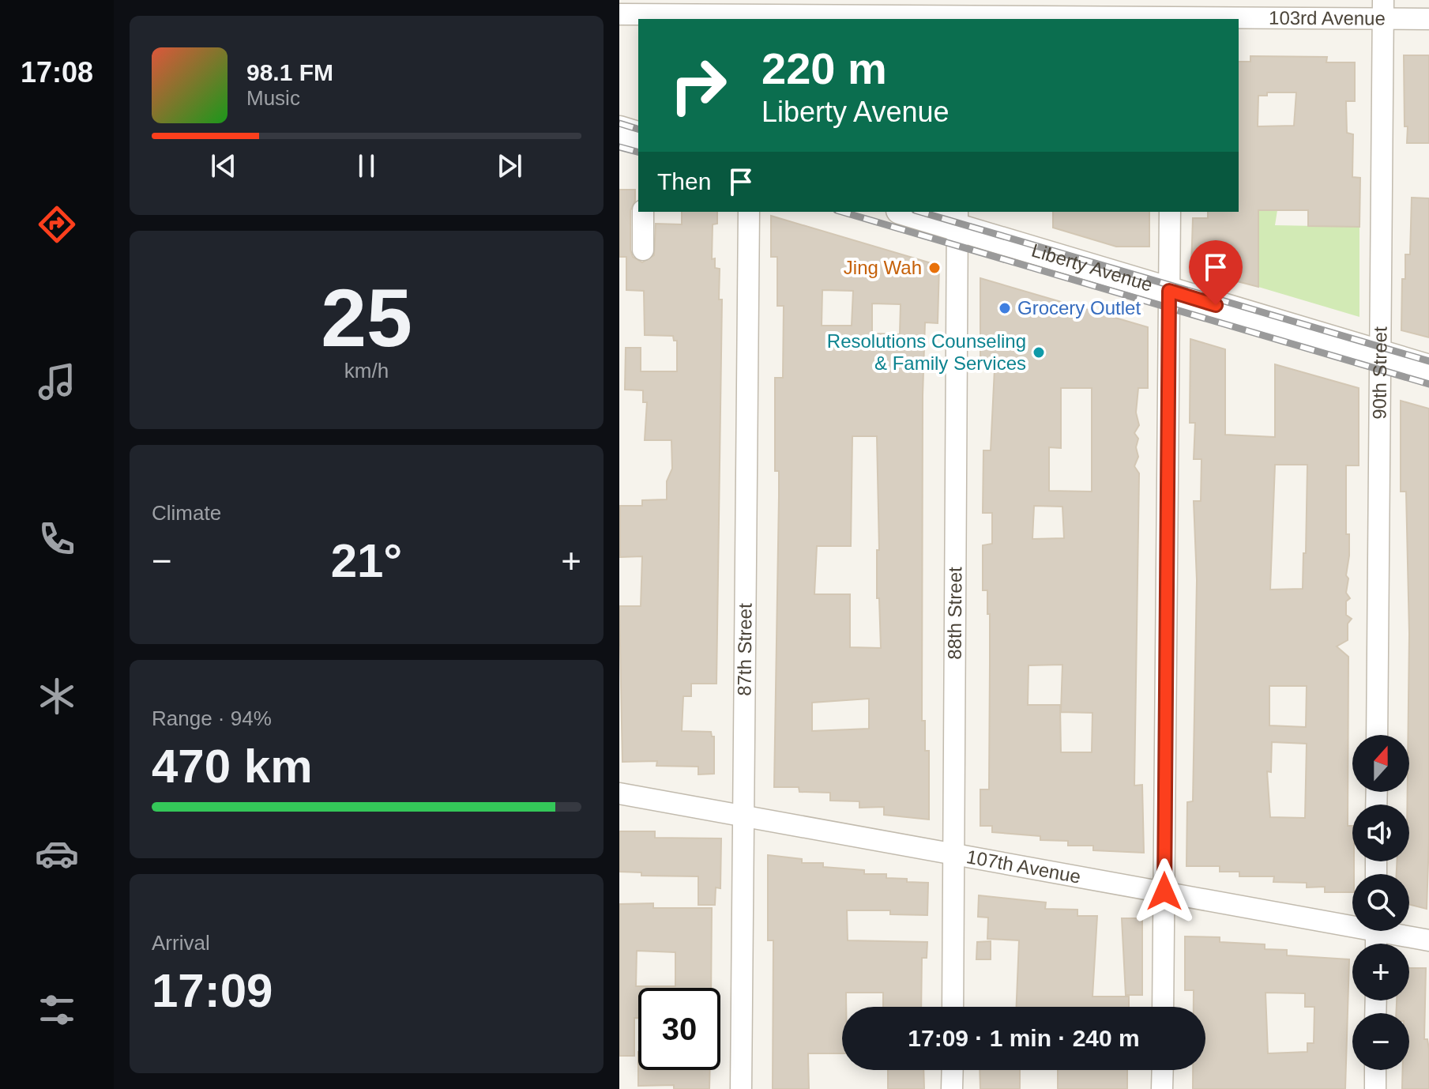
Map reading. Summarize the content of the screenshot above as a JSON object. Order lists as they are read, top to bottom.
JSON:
{
  "streets": {
    "street": [
      "103rd Avenue",
      "Liberty Avenue",
      "90th Street",
      "88th Street",
      "87th Street",
      "107th Avenue"
    ]
  },
  "crossings": [
    ["103rd Avenue", "90th Street"],
    ["Liberty Avenue", "90th Street"],
    ["Liberty Avenue", "88th Street"],
    ["88th Street", "107th Avenue"],
    ["87th Street", "107th Avenue"]
  ],
  "places": ["Jing Wah", "Grocery Outlet", "Resolutions Counseling & Family Services"],
  "north": "top",
  "page": {
    "tabs": "17:08",
    "turn": ["220 m", "Liberty Avenue"],
    "song": ["98.1 FM", "Music"],
    "then": "Then",
    "tile": [
      ["25", "km/h"],
      "Climate",
      ["Range · 94%", "470 km"],
      ["Arrival", "17:09"]
    ],
    "heat": ["−", "21°", "+"],
    "map_buttons": ["+", "−"],
    "limit": "30",
    "trip": "17:09 · 1 min · 240 m"
  }
}
